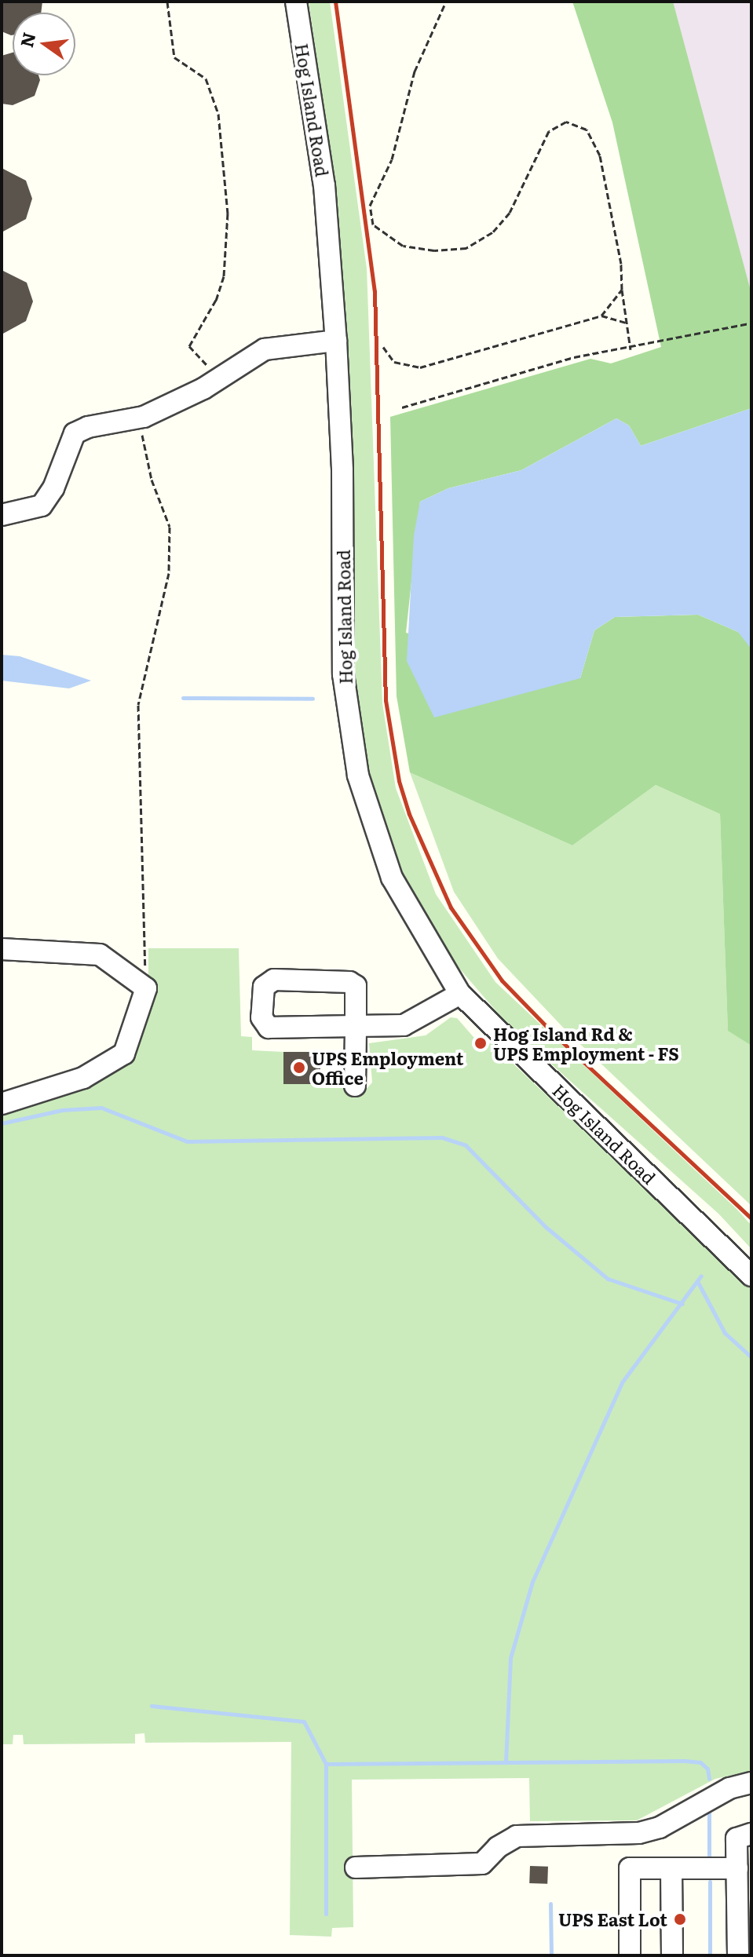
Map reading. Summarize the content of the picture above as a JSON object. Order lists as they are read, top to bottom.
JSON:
{
  "streets": {
    "street": ["Hog Island Road"]
  },
  "places": ["Hog Island Rd & UPS Employment - FS", "UPS Employment Office", "UPS East Lot"],
  "north": "left"
}
